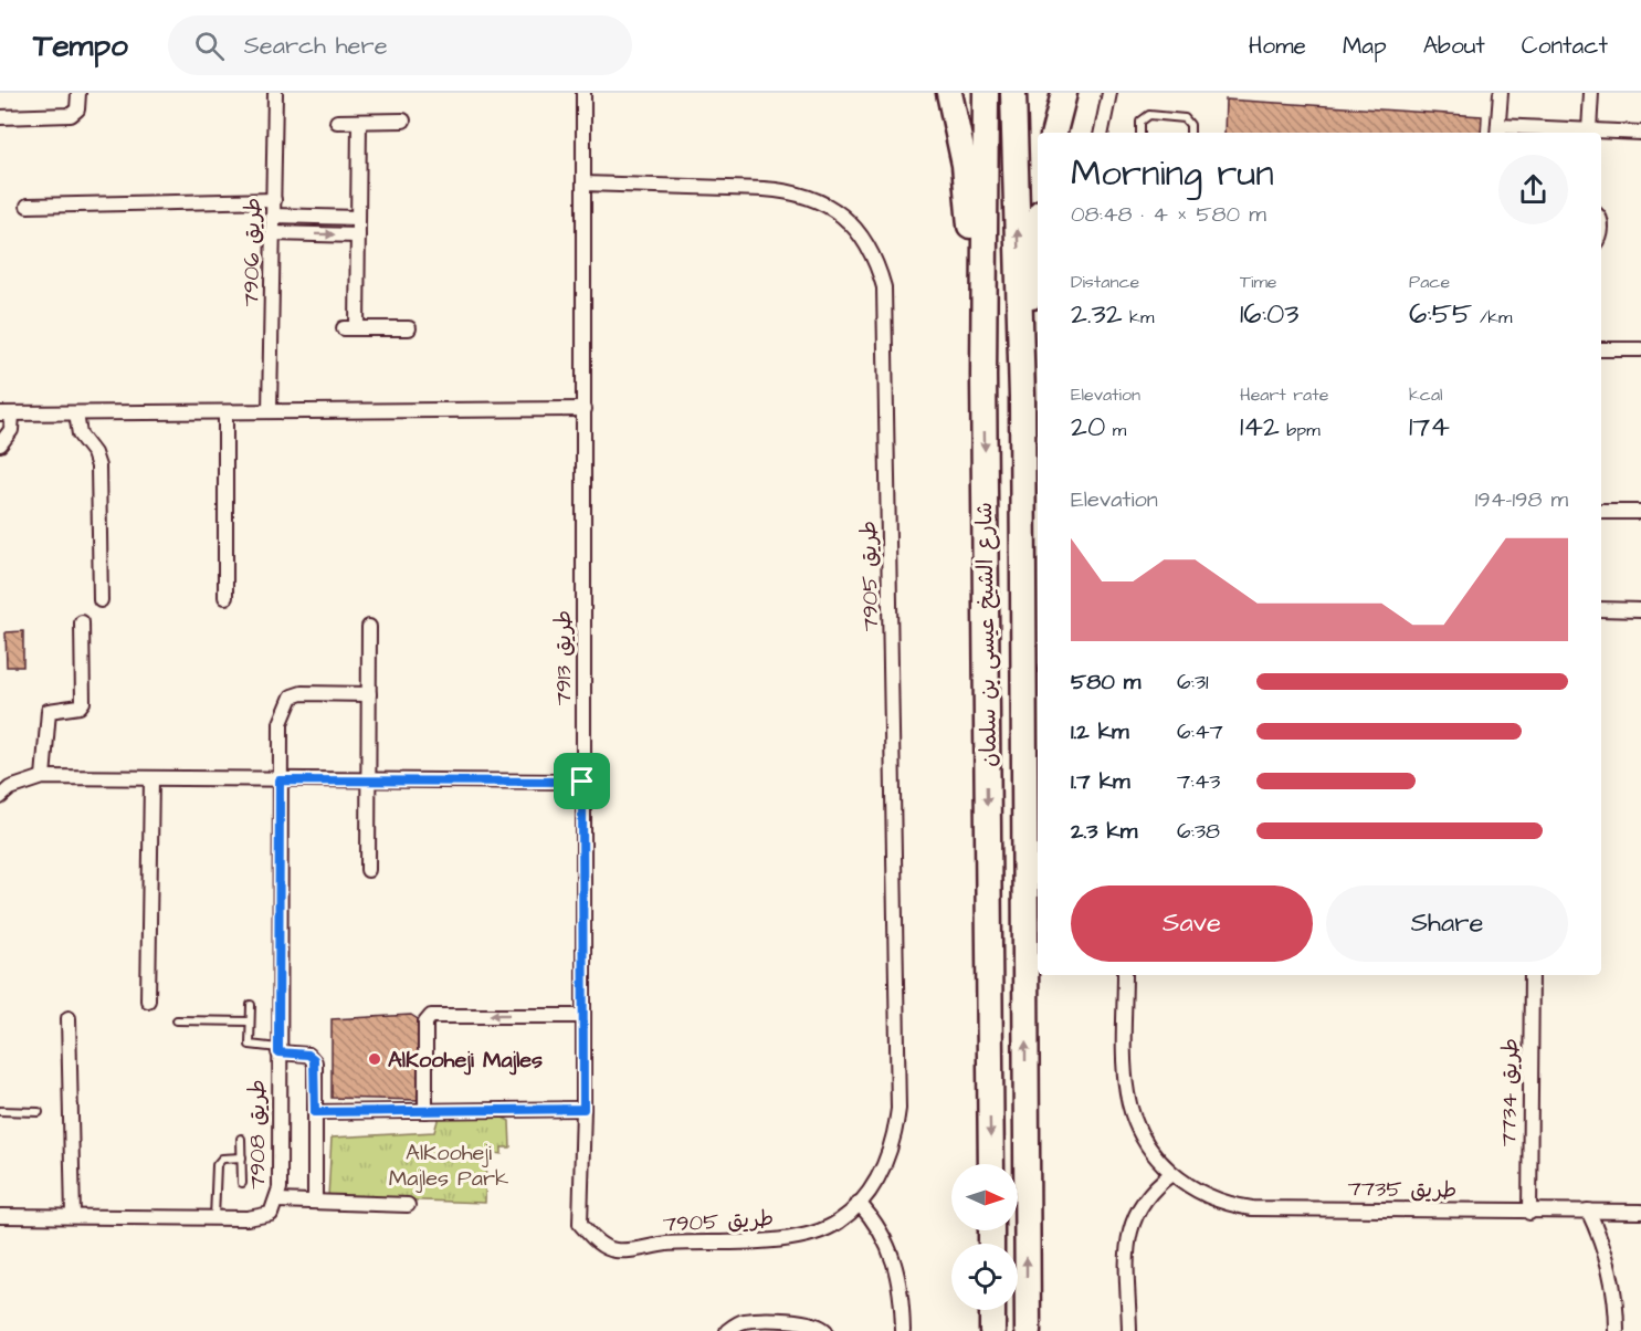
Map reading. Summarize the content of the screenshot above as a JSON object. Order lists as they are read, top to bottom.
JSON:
{
  "streets": {
    "highway": ["شارع الشيخ عيسى بن سلمان"],
    "street": [
      "طريق 7906",
      "طريق 7905",
      "طريق 7913",
      "طريق 7734",
      "طريق 7908",
      "طريق 7735"
    ]
  },
  "crossings": [
    ["طريق 7905", "طريق 7913"],
    ["طريق 7734", "طريق 7735"]
  ],
  "parks": ["AlKooheji Majles Park"],
  "places": ["AlKooheji Majles"],
  "north": "right",
  "page": {
    "header": "Tempo",
    "search": "Search here",
    "nav": [
      "Home",
      "Map",
      "About",
      "Contact"
    ],
    "heading": ["Morning run", "08:48 · 4 × 580 m"],
    "stats": [
      ["Distance", "2.32 km"],
      ["Time", "16:03"],
      ["Pace", "6:55 /km"],
      ["Elevation", "20 m"],
      ["Heart rate", "142 bpm"],
      ["kcal", "174"]
    ],
    "chart": ["Elevation", "194–198 m"],
    "list": [
      {
        "name": "580 m",
        "note": "6:31"
      },
      {
        "name": "1.2 km",
        "note": "6:47"
      },
      {
        "name": "1.7 km",
        "note": "7:43"
      },
      {
        "name": "2.3 km",
        "note": "6:38"
      }
    ],
    "buttons": ["Save", "Share"]
  }
}
